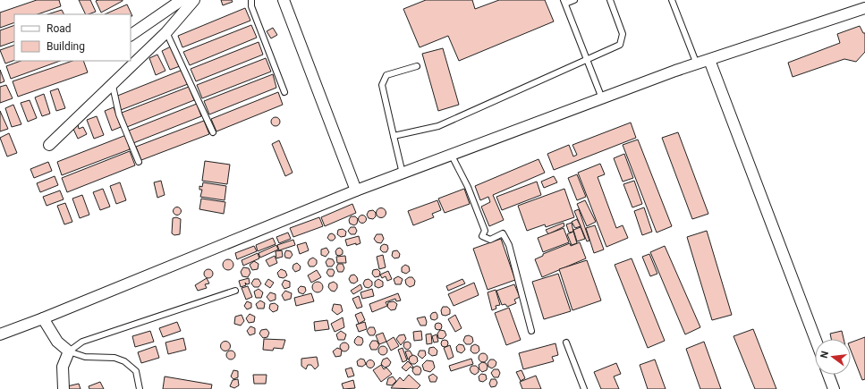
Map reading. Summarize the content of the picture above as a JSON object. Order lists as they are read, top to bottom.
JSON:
{
  "legend": ["Road", "Building"],
  "north": "left"
}
